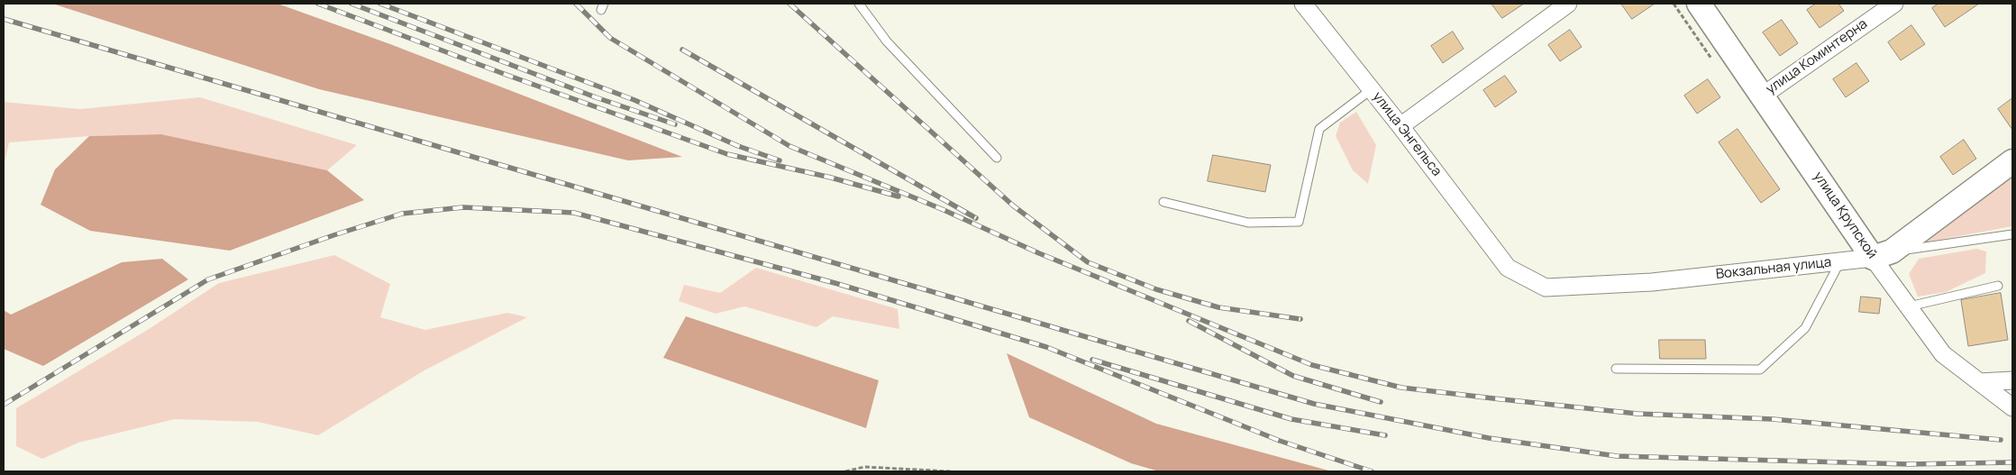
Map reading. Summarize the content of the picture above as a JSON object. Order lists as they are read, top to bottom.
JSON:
{
  "streets": {
    "main road": ["улица Крупской"],
    "street": ["улица Коминтерна", "улица Энгельса", "Вокзальная улица"]
  },
  "crossings": [
    ["улица Коминтерна", "улица Крупской"],
    ["улица Энгельса", "Вокзальная улица"],
    ["улица Крупской", "Вокзальная улица"]
  ]
}
